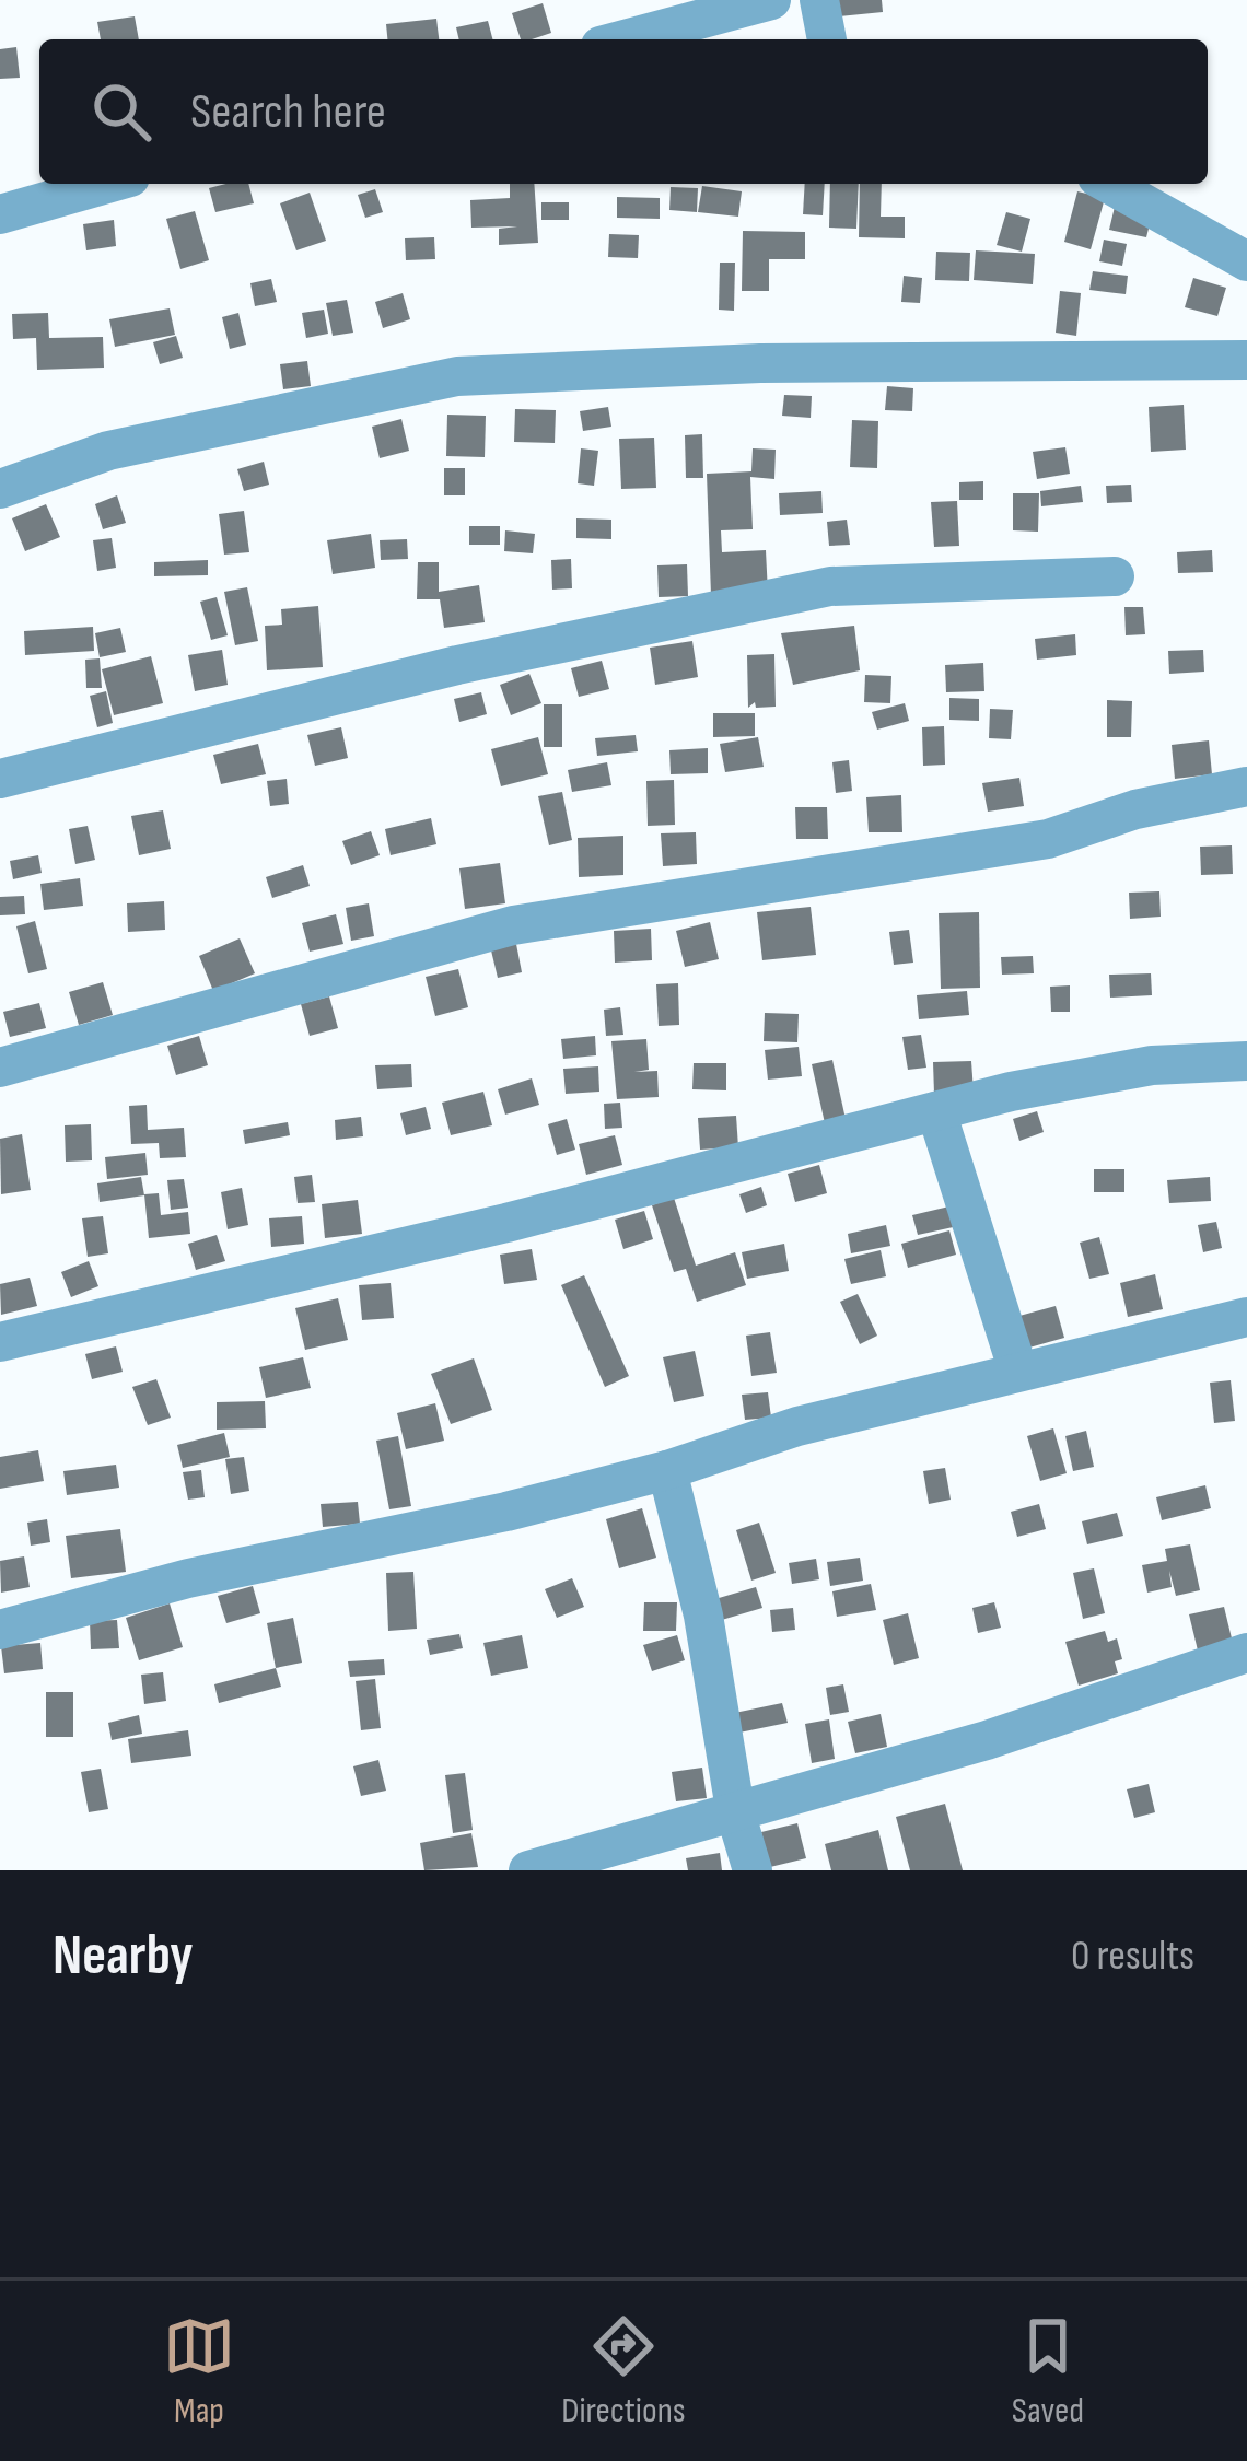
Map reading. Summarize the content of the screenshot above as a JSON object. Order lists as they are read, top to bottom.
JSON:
{
  "page": {
    "search": "Search here",
    "heading": ["Nearby", "0 results"],
    "nav": ["Map", "Directions", "Saved"]
  }
}
